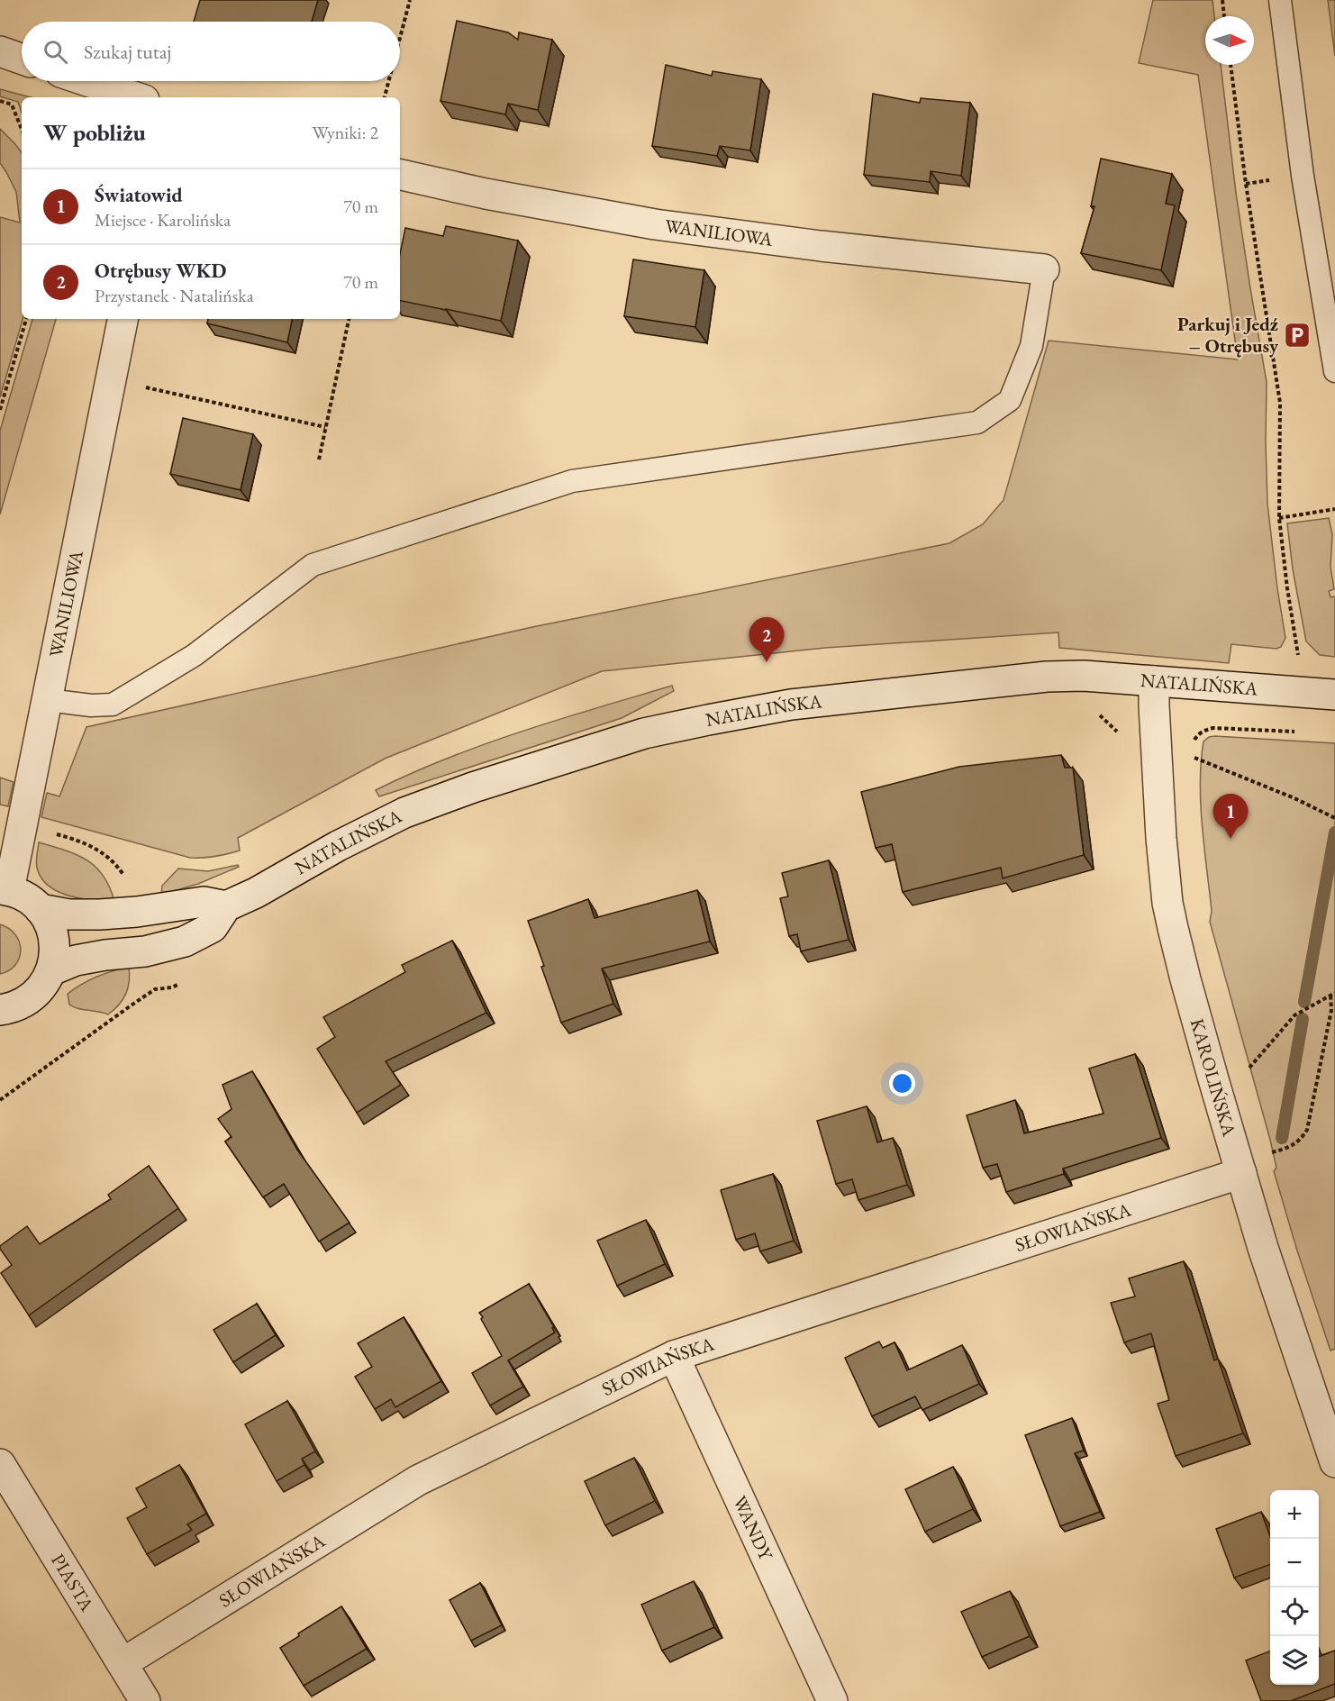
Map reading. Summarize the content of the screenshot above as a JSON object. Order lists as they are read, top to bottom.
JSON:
{
  "streets": {
    "street": [
      "WANILIOWA",
      "NATALIŃSKA",
      "KAROLIŃSKA",
      "SŁOWIAŃSKA",
      "WANDY",
      "PIASTA"
    ]
  },
  "crossings": [
    ["NATALIŃSKA", "KAROLIŃSKA"],
    ["KAROLIŃSKA", "SŁOWIAŃSKA"],
    ["SŁOWIAŃSKA", "WANDY"],
    ["SŁOWIAŃSKA", "PIASTA"]
  ],
  "places": {
    "parking": ["Parkuj i Jedź – Otrębusy"]
  },
  "north": "right",
  "page": {
    "search": "Szukaj tutaj",
    "heading": ["W pobliżu", "Wyniki: 2"],
    "list": [
      {
        "mark": "1",
        "name": "Światowid",
        "note": "Miejsce · Karolińska",
        "value": "70 m"
      },
      {
        "mark": "2",
        "name": "Otrębusy WKD",
        "note": "Przystanek · Natalińska",
        "value": "70 m"
      }
    ],
    "pins": ["2", "1"],
    "map_buttons": ["+", "−"]
  }
}
